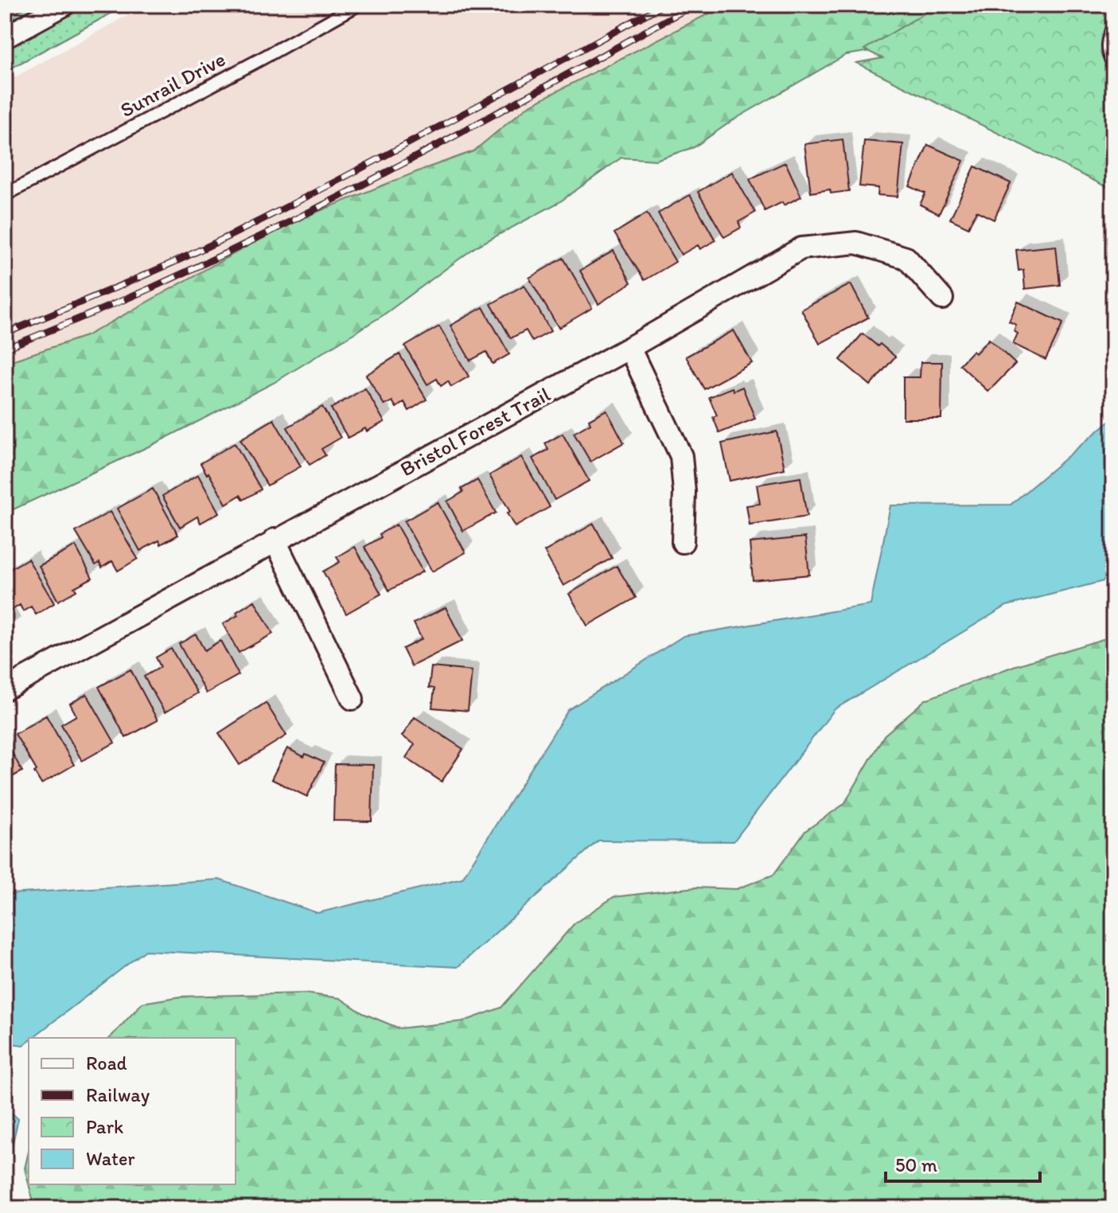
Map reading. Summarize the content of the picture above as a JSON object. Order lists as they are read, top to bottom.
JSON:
{
  "streets": {
    "street": ["Bristol Forest Trail"],
    "lane": ["Sunrail Drive"]
  },
  "legend": [
    "Road",
    "Railway",
    "Park",
    "Water"
  ],
  "scale_bar": "50 m"
}
